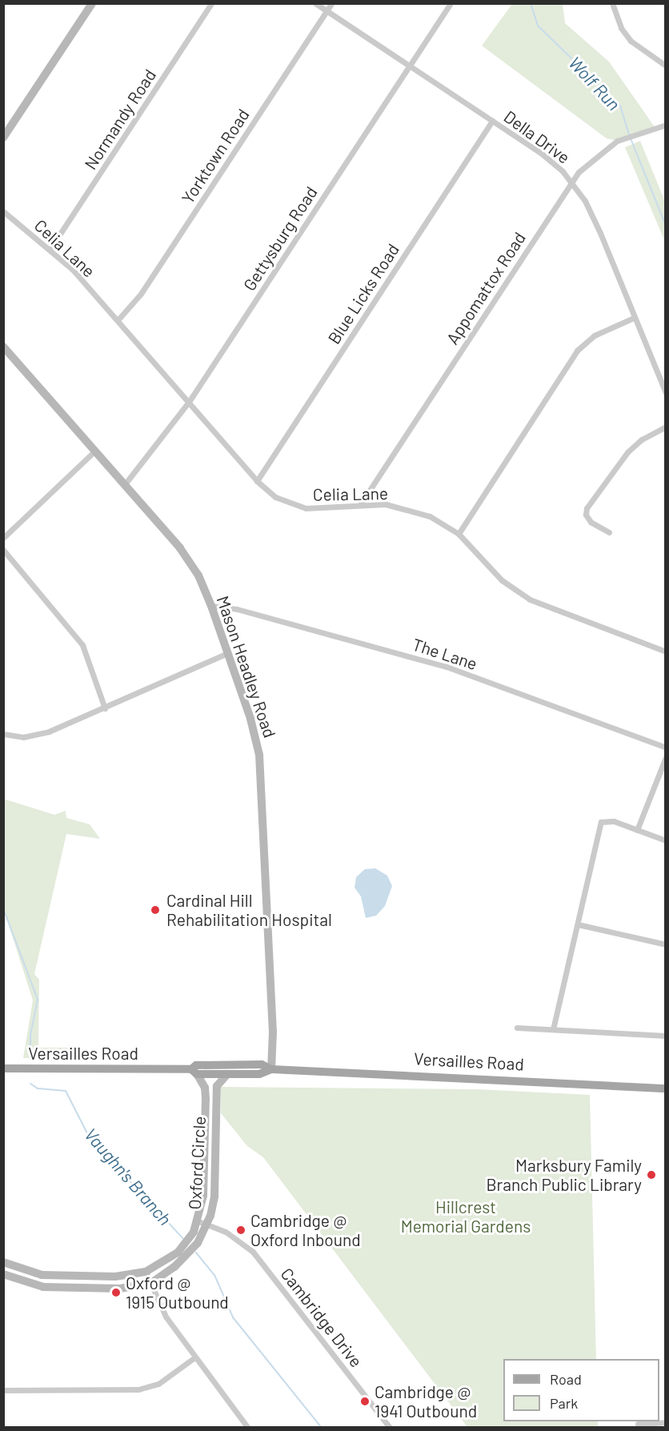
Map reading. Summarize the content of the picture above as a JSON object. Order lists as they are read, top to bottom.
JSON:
{
  "streets": {
    "main road": ["Versailles Road"],
    "street": [
      "Normandy Road",
      "Della Drive",
      "Yorktown Road",
      "Gettysburg Road",
      "Celia Lane",
      "Appomattox Road",
      "Blue Licks Road",
      "The Lane",
      "Mason Headley Road",
      "Oxford Circle",
      "Cambridge Drive"
    ]
  },
  "crossings": [
    ["Normandy Road", "Celia Lane"],
    ["Della Drive", "Yorktown Road"],
    ["Della Drive", "Gettysburg Road"],
    ["Della Drive", "Appomattox Road"],
    ["Della Drive", "Blue Licks Road"],
    ["Yorktown Road", "Celia Lane"],
    ["Gettysburg Road", "Celia Lane"],
    ["Gettysburg Road", "Mason Headley Road"],
    ["Celia Lane", "Appomattox Road"],
    ["Celia Lane", "Blue Licks Road"],
    ["The Lane", "Mason Headley Road"],
    ["Mason Headley Road", "Versailles Road"],
    ["Versailles Road", "Oxford Circle"],
    ["Oxford Circle", "Cambridge Drive"]
  ],
  "water": ["Wolf Run", "Vaughn's Branch"],
  "parks": ["Hillcrest Memorial Gardens"],
  "places": [
    "Cardinal Hill Rehabilitation Hospital",
    "Marksbury Family Branch Public Library",
    "Cambridge @ Oxford Inbound",
    "Oxford @ 1915 Outbound",
    "Cambridge @ 1941 Outbound"
  ],
  "legend": ["Road", "Park"]
}
